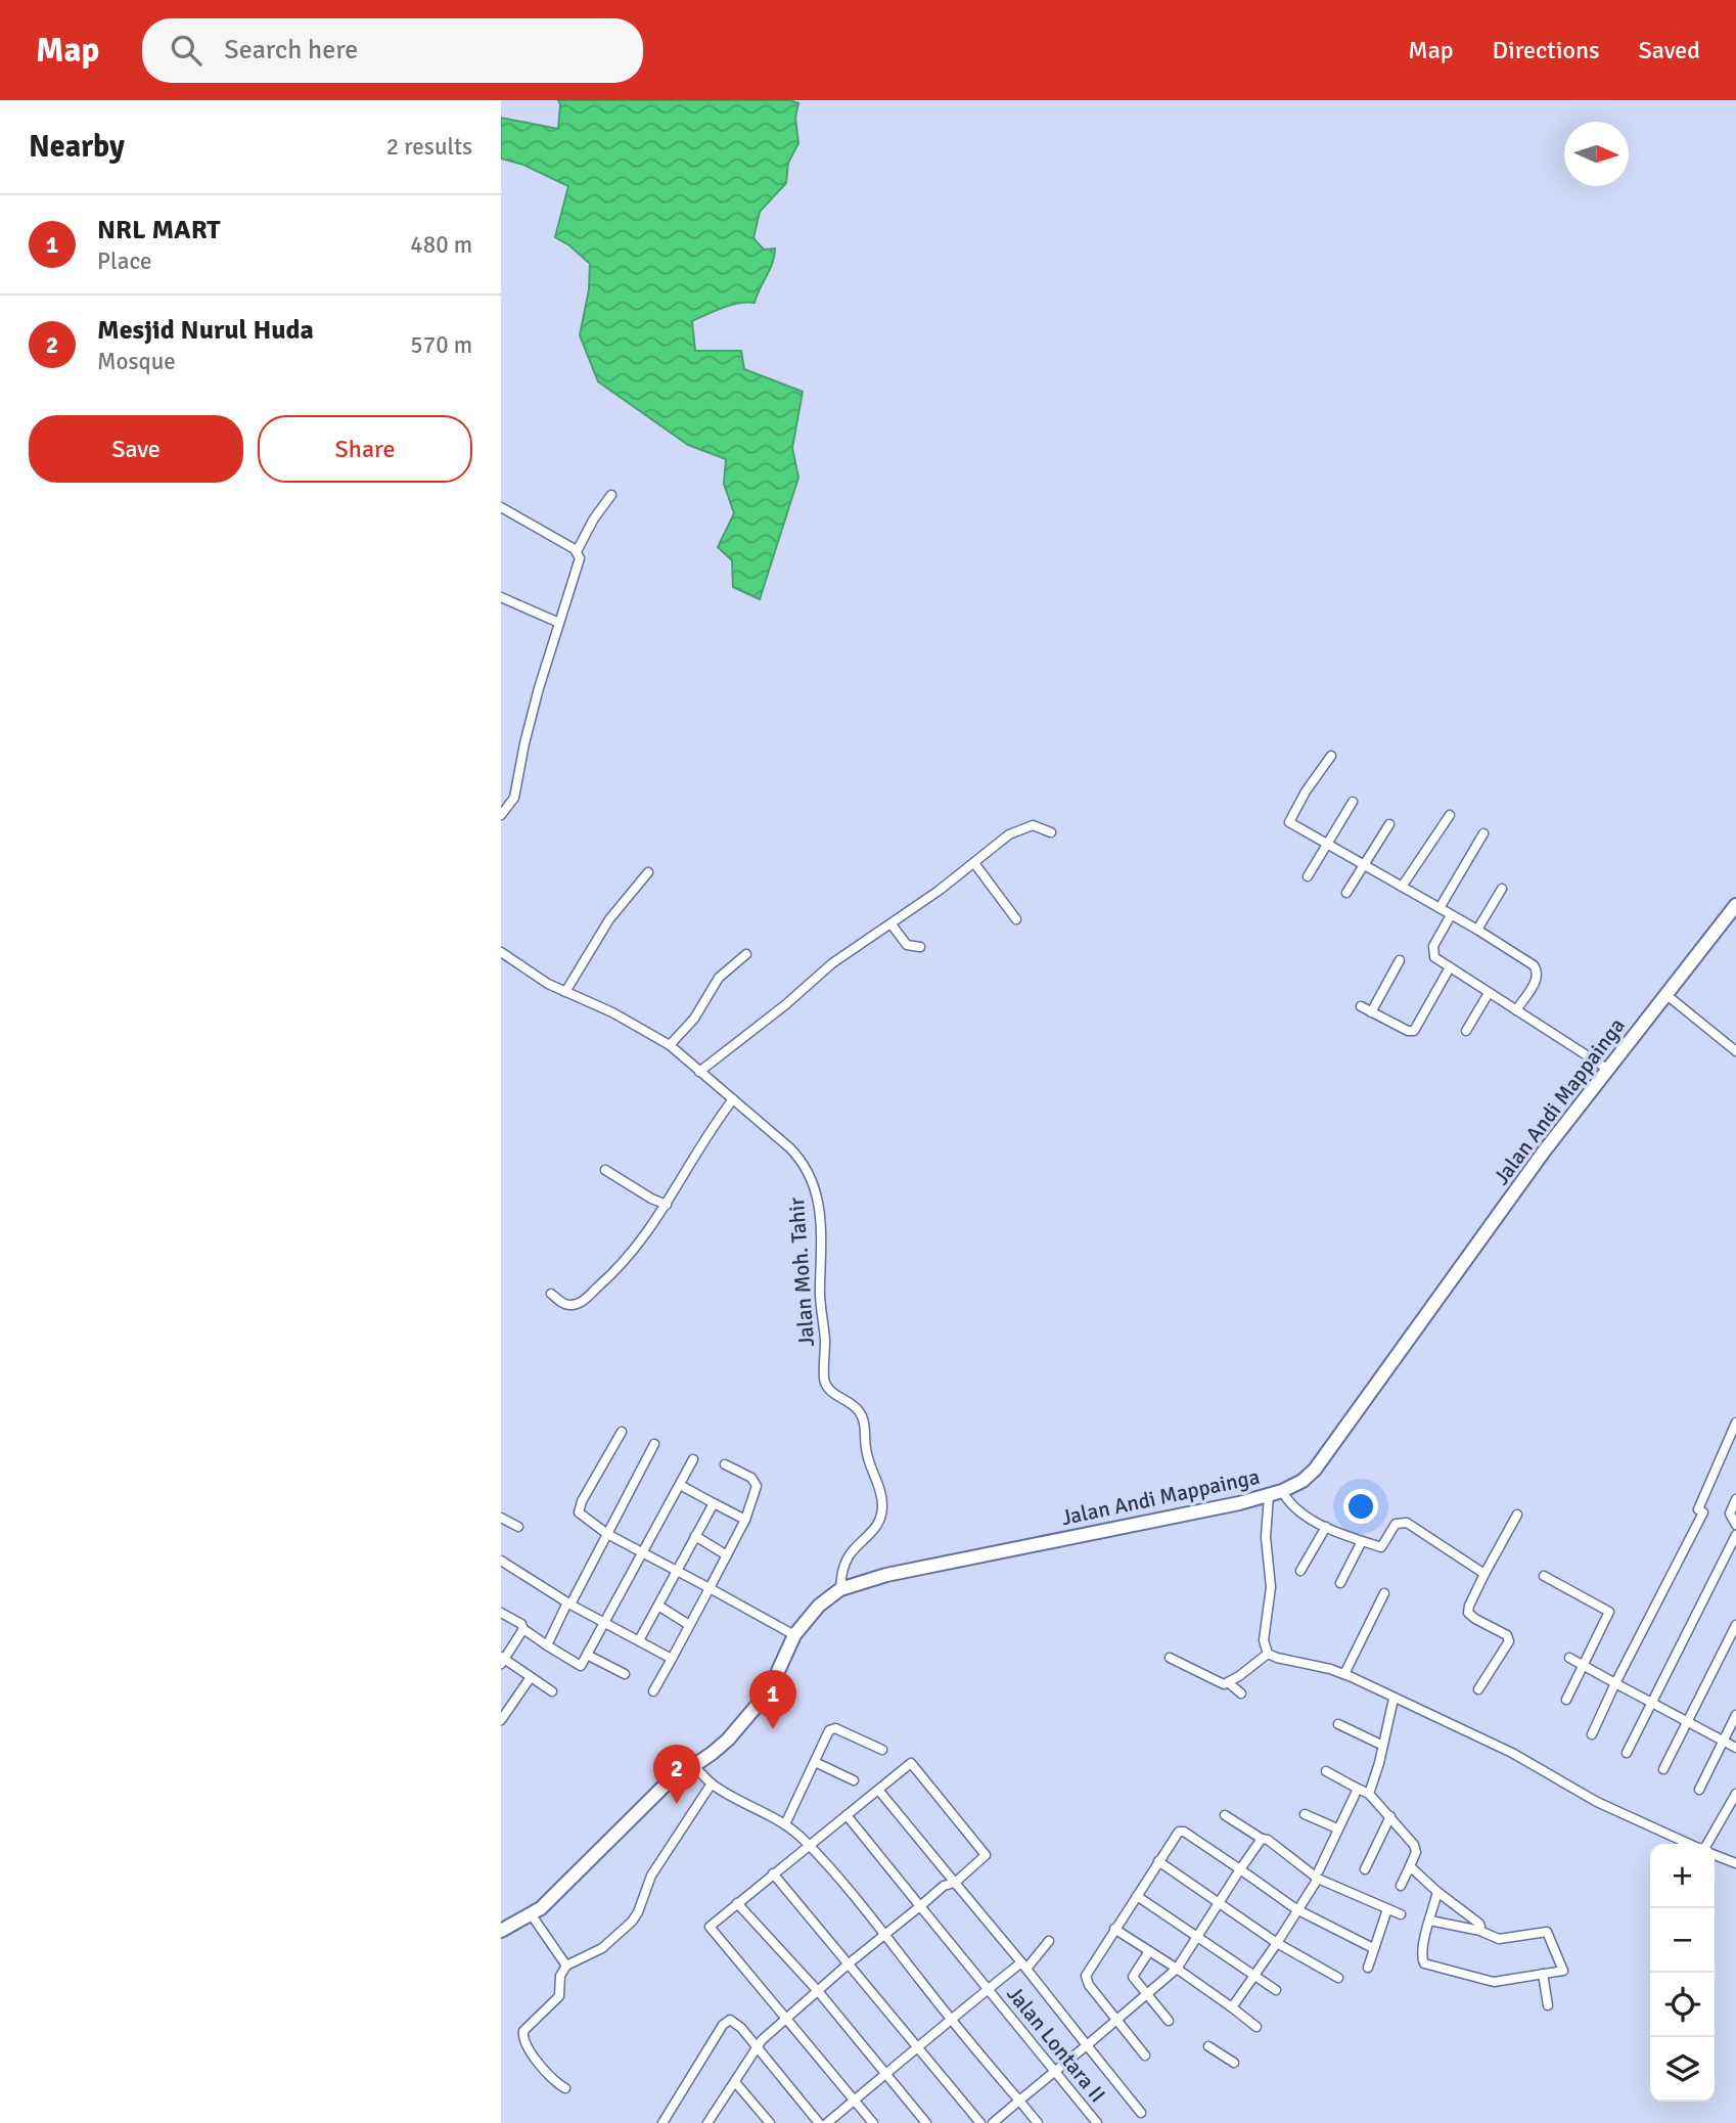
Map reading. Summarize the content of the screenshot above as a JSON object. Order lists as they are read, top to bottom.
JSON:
{
  "streets": {
    "main road": ["Jalan Andi Mappainga"],
    "street": ["Jalan Moh. Tahir", "Jalan Lontara II"]
  },
  "crossings": [
    ["Jalan Andi Mappainga", "Jalan Moh. Tahir"]
  ],
  "north": "right",
  "page": {
    "header": "Map",
    "search": "Search here",
    "nav": ["Map", "Directions", "Saved"],
    "heading": ["Nearby", "2 results"],
    "list": [
      {
        "mark": "1",
        "name": "NRL MART",
        "note": "Place",
        "value": "480 m"
      },
      {
        "mark": "2",
        "name": "Mesjid Nurul Huda",
        "note": "Mosque",
        "value": "570 m"
      }
    ],
    "buttons": ["Save", "Share"],
    "pins": ["1", "2"],
    "map_buttons": ["+", "−"]
  }
}
